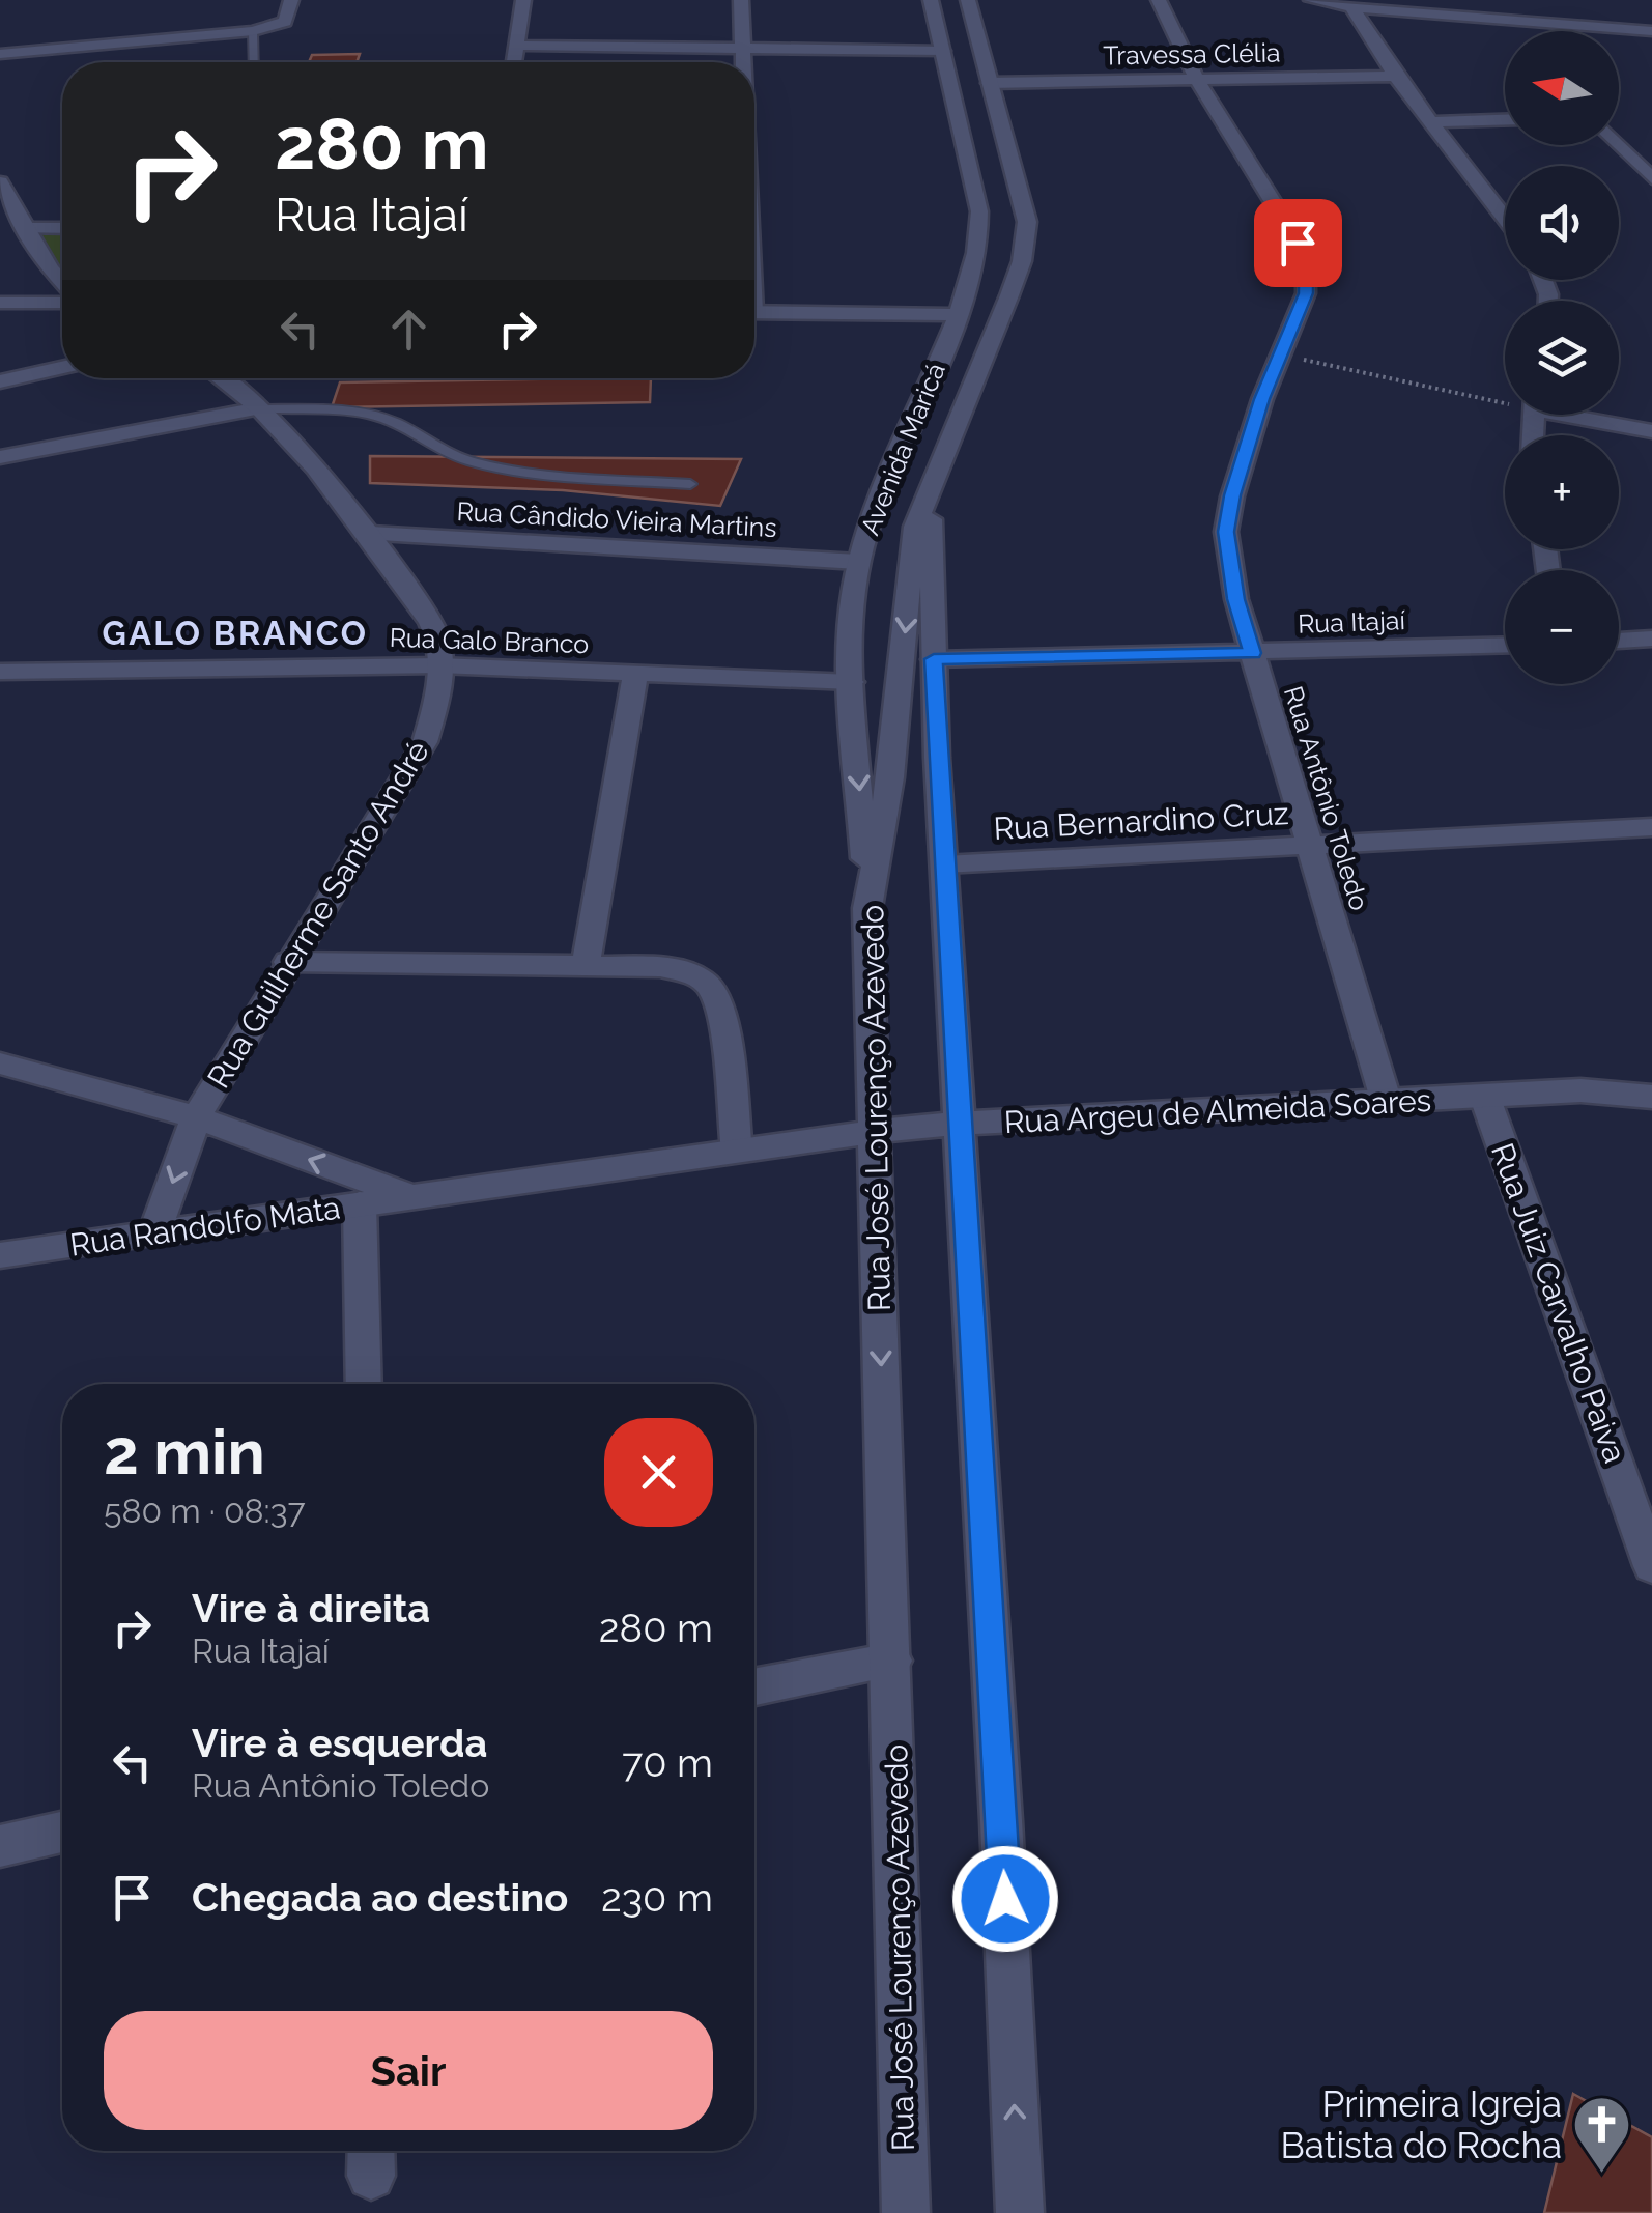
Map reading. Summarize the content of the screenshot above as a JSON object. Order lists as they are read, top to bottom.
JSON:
{
  "streets": {
    "street": [
      "Travessa Clélia",
      "Avenida Maricá",
      "Rua Cândido Vieira Martins",
      "Rua Itajaí",
      "Rua Galo Branco",
      "Rua Antônio Toledo",
      "Rua Bernardino Cruz",
      "Rua Guilherme Santo André",
      "Rua José Lourenço Azevedo",
      "Rua Argeu de Almeida Soares",
      "Rua Randolfo Mata",
      "Rua Juiz Carvalho Paiva"
    ]
  },
  "crossings": [
    ["Travessa Clélia", "Rua Antônio Toledo"],
    ["Travessa Clélia", "Rua José Lourenço Azevedo"],
    ["Avenida Maricá", "Rua Cândido Vieira Martins"],
    ["Avenida Maricá", "Rua Galo Branco"],
    ["Avenida Maricá", "Rua José Lourenço Azevedo"],
    ["Rua Cândido Vieira Martins", "Rua Guilherme Santo André"],
    ["Rua Itajaí", "Rua Antônio Toledo"],
    ["Rua Galo Branco", "Rua Guilherme Santo André"],
    ["Rua Antônio Toledo", "Rua Bernardino Cruz"],
    ["Rua Antônio Toledo", "Rua Argeu de Almeida Soares"],
    ["Rua Guilherme Santo André", "Rua Argeu de Almeida Soares"],
    ["Rua Guilherme Santo André", "Rua Randolfo Mata"],
    ["Rua José Lourenço Azevedo", "Rua Argeu de Almeida Soares"],
    ["Rua Argeu de Almeida Soares", "Rua Randolfo Mata"],
    ["Rua Argeu de Almeida Soares", "Rua Juiz Carvalho Paiva"]
  ],
  "districts": ["GALO BRANCO"],
  "places": {
    "church": ["Primeira Igreja Batista do Rocha"]
  },
  "north": "left",
  "page": {
    "map_buttons": ["+", "−"],
    "turn": ["280 m", "Rua Itajaí"],
    "heading": ["2 min", "580 m · 08:37"],
    "list": [
      {
        "name": "Vire à direita",
        "note": "Rua Itajaí",
        "value": "280 m"
      },
      {
        "name": "Vire à esquerda",
        "note": "Rua Antônio Toledo",
        "value": "70 m"
      },
      {
        "name": "Chegada ao destino",
        "value": "230 m"
      }
    ],
    "buttons": "Sair"
  }
}
